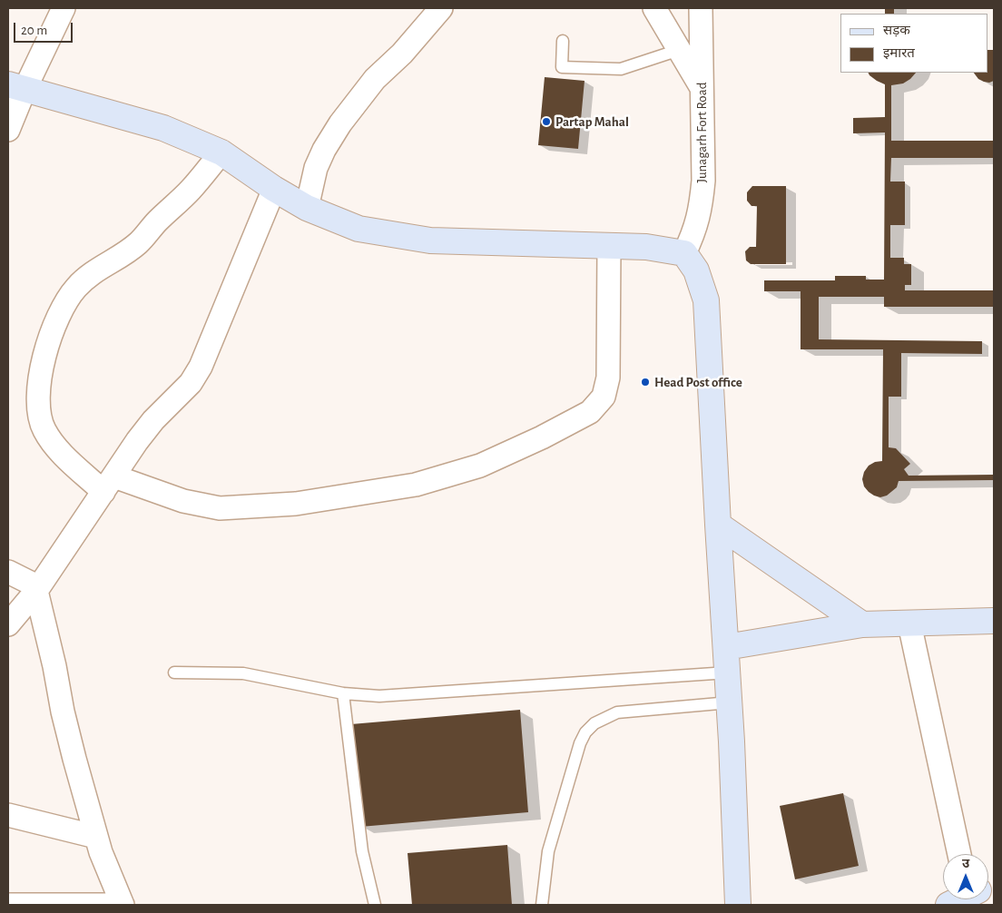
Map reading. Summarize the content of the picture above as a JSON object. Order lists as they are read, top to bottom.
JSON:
{
  "streets": {
    "street": ["Junagarh Fort Road"]
  },
  "places": ["Partap Mahal", "Head Post office"],
  "legend": ["सड़क", "इमारत"],
  "scale_bar": "20 m",
  "north": "top"
}
